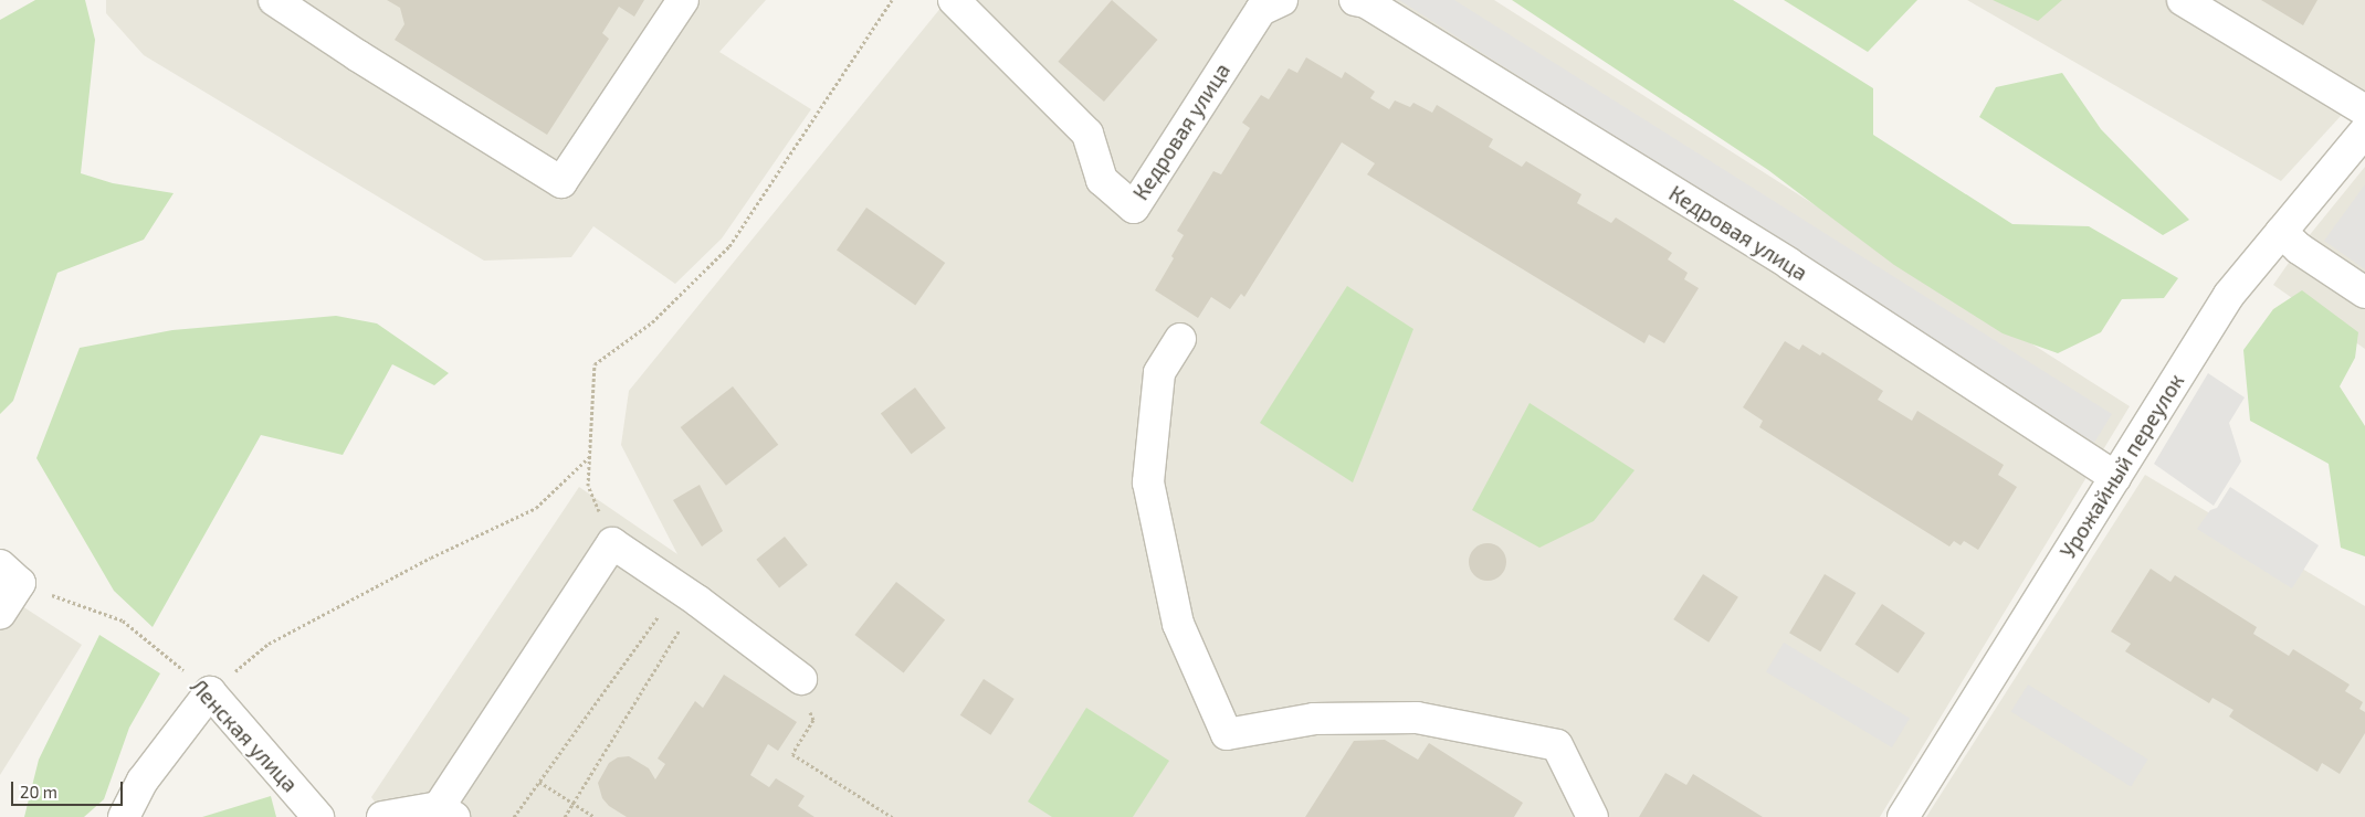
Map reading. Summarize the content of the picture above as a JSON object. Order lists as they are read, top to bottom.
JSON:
{
  "streets": {
    "street": ["Кедровая улица", "Урожайный переулок", "Ленская улица"]
  },
  "crossings": [
    ["Кедровая улица", "Урожайный переулок"]
  ],
  "scale_bar": "20 m"
}
